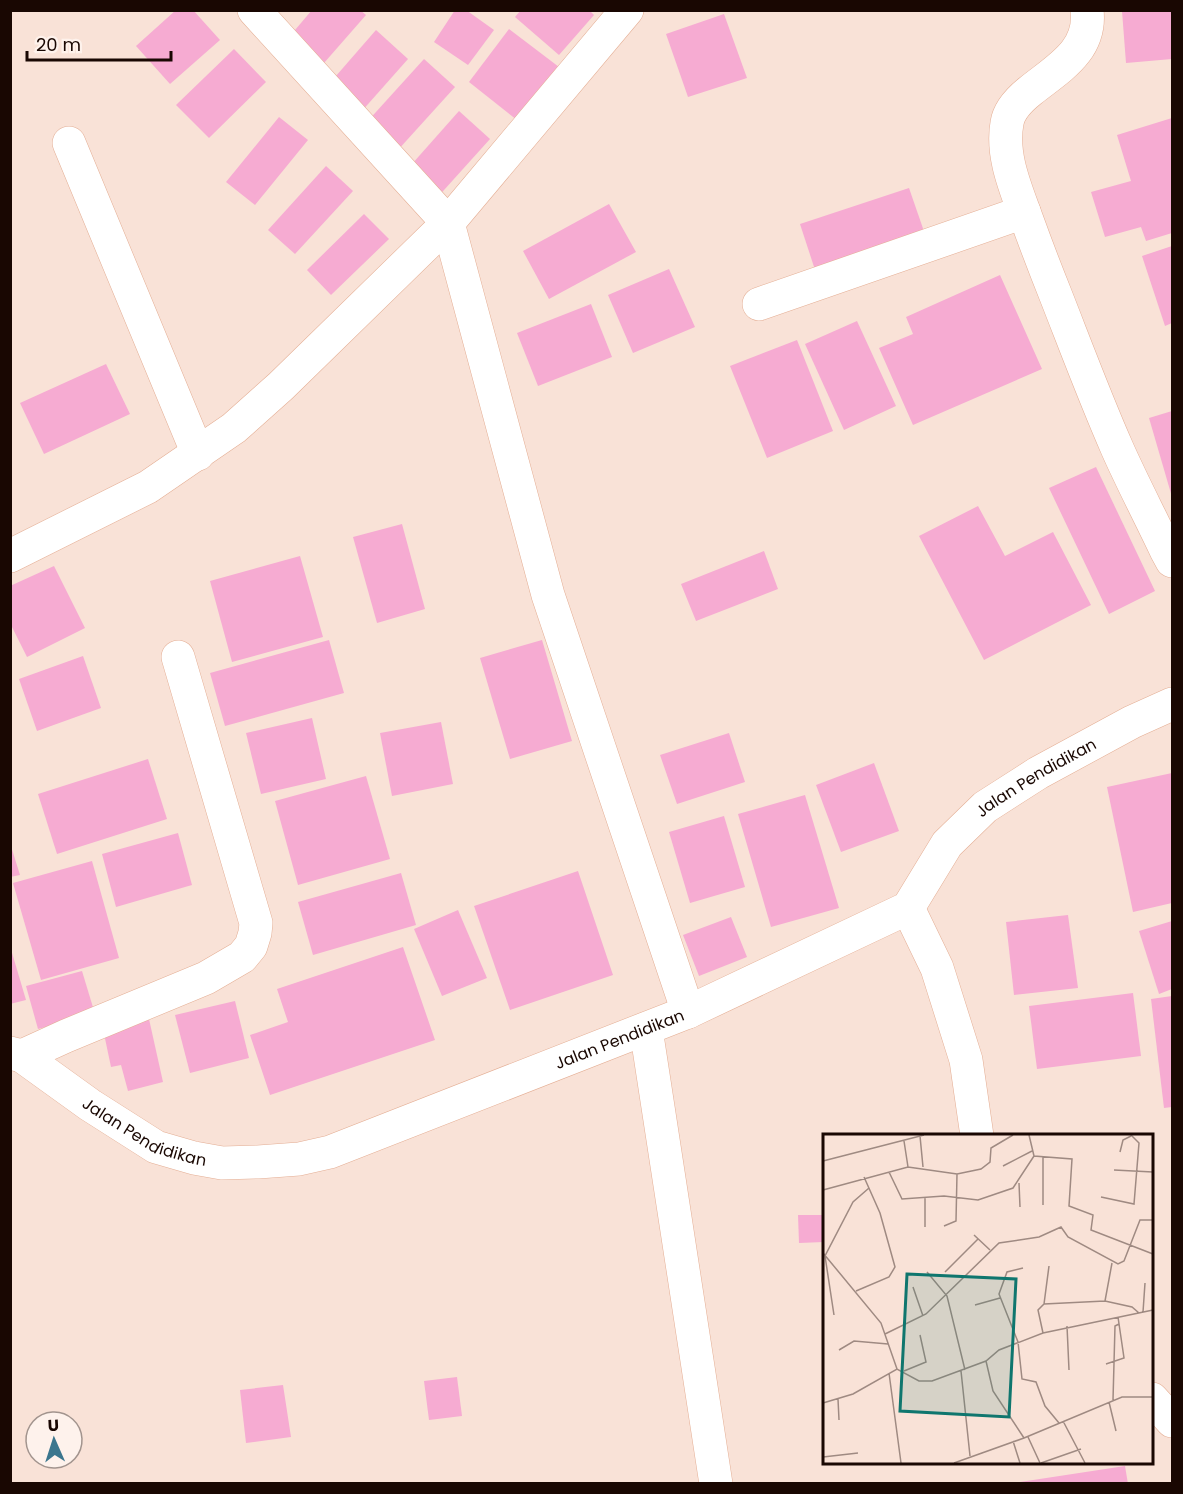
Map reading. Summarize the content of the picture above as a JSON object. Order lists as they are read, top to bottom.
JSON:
{
  "streets": {
    "street": ["Jalan Pendidikan"]
  },
  "scale_bar": "20 m",
  "north": "top"
}
